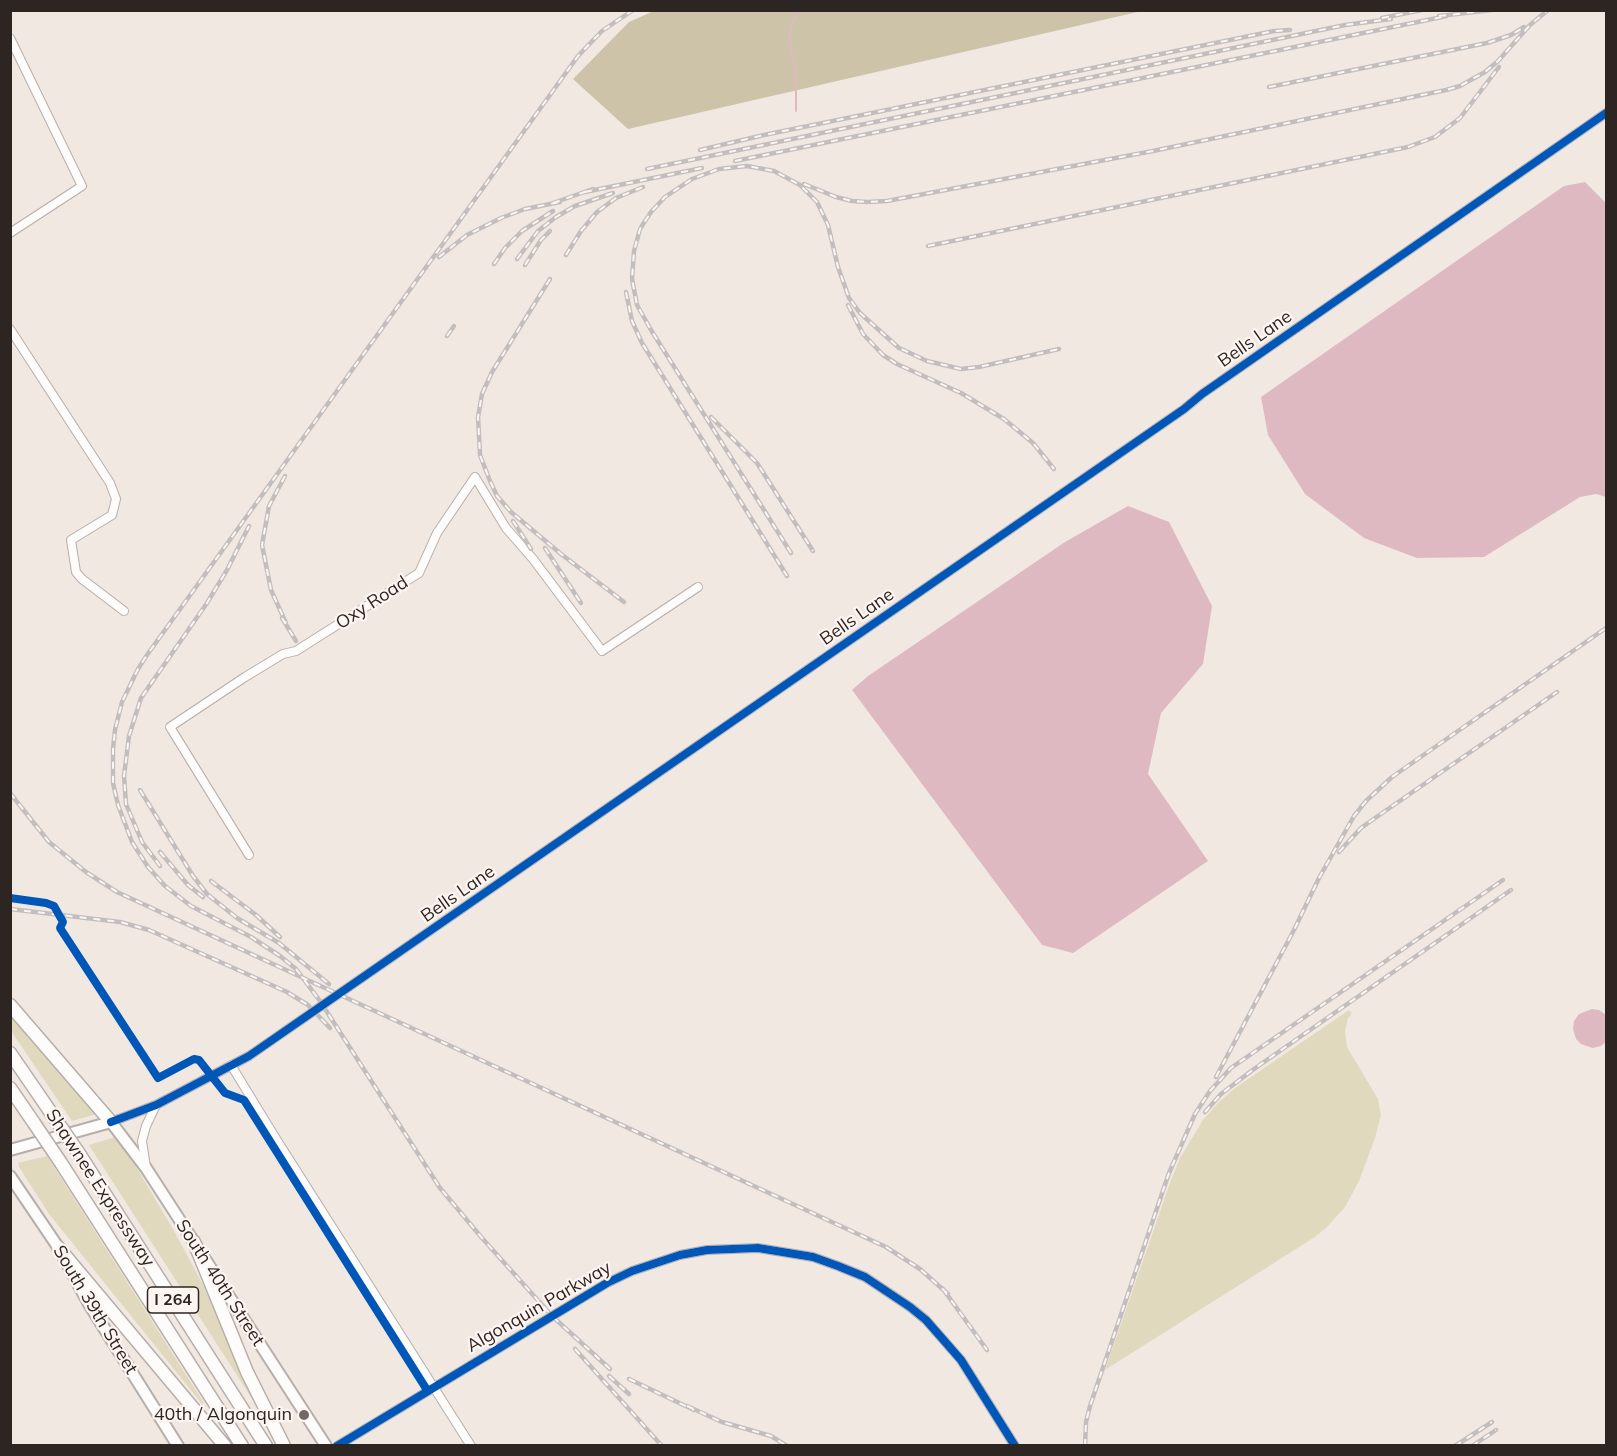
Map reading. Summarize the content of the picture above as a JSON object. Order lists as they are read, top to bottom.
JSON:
{
  "streets": {
    "highway": ["Shawnee Expressway", "I 264"],
    "main road": ["Bells Lane", "South 40th Street", "South 39th Street"],
    "street": ["Oxy Road", "Algonquin Parkway"]
  },
  "crossings": [
    ["Bells Lane", "South 40th Street"]
  ],
  "places": ["40th / Algonquin"]
}
